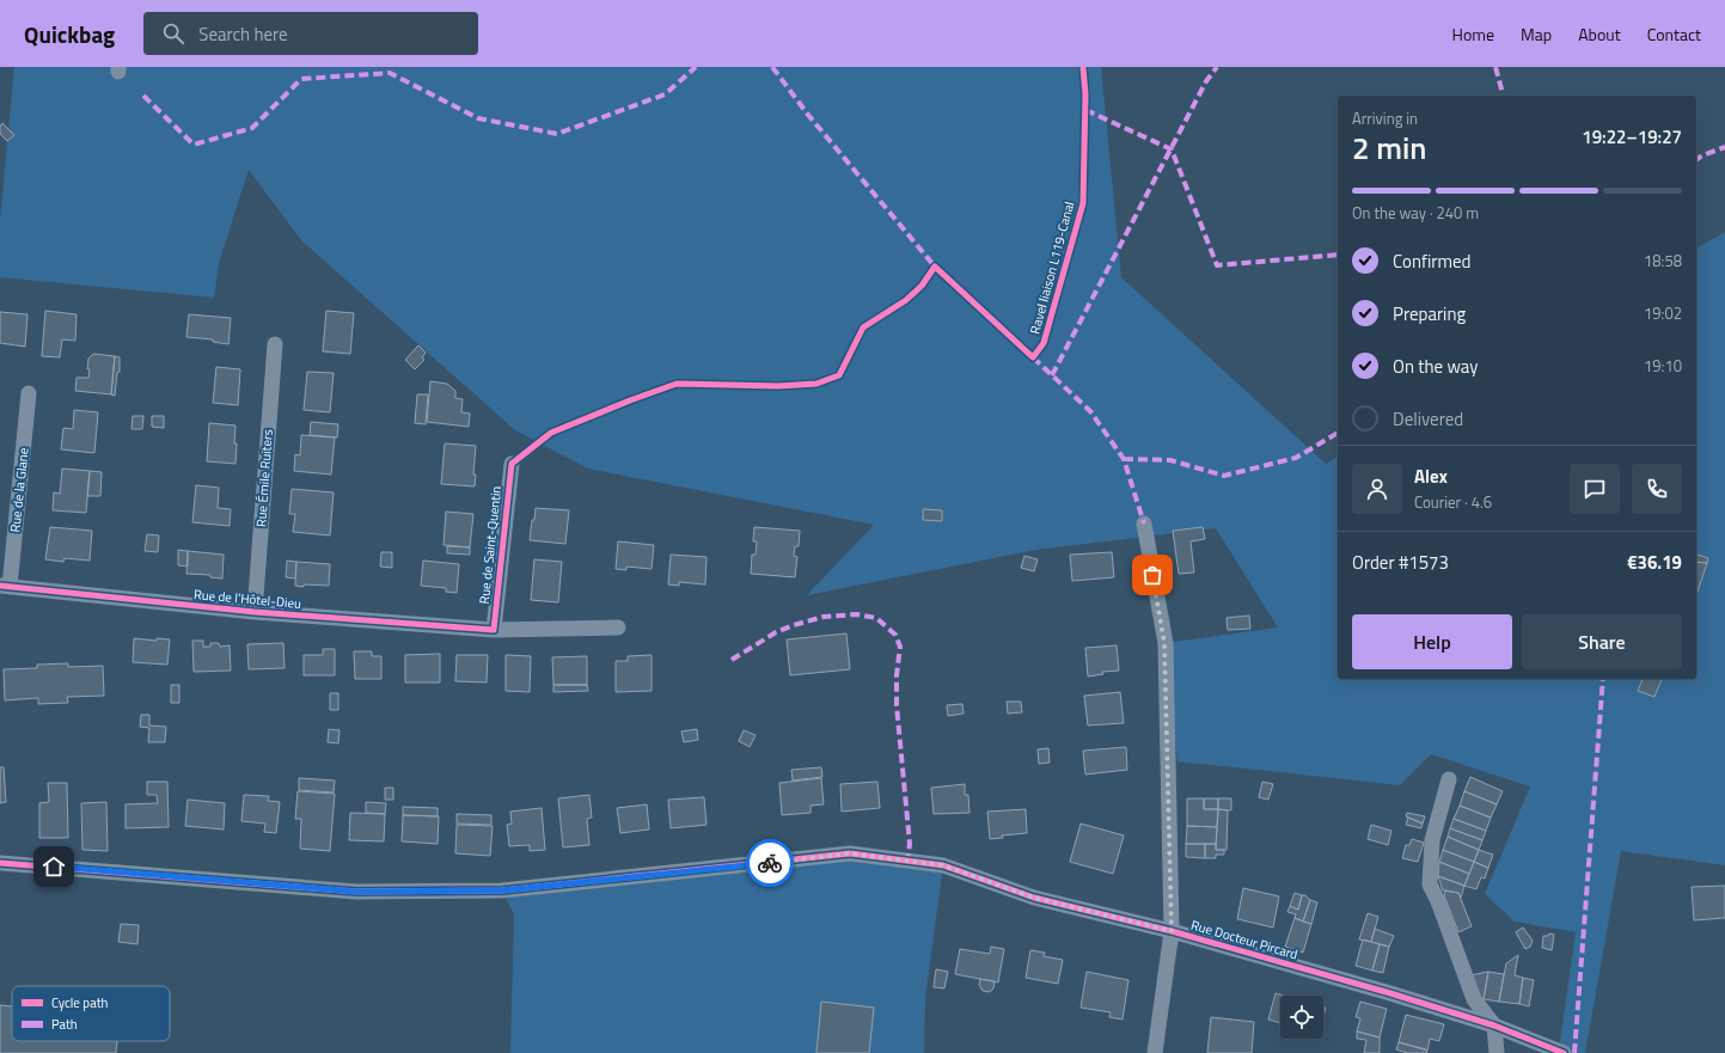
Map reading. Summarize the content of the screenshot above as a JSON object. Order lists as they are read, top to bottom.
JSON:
{
  "streets": {
    "street": [
      "Rue Émile Ruiters",
      "Rue de la Glane",
      "Rue de Saint-Quentin",
      "Rue de l’Hôtel-Dieu",
      "Rue Docteur Pircard"
    ],
    "cycle path": ["Ravel liaison L119-Canal"]
  },
  "crossings": [
    ["Rue Émile Ruiters", "Rue de l’Hôtel-Dieu"],
    ["Rue de la Glane", "Rue de l’Hôtel-Dieu"],
    ["Rue de Saint-Quentin", "Rue de l’Hôtel-Dieu"]
  ],
  "legend": ["Cycle path", "Path"],
  "page": {
    "header": "Quickbag",
    "search": "Search here",
    "nav": [
      "Home",
      "Map",
      "About",
      "Contact"
    ],
    "heading": ["2 min", "Arriving in", "19:22–19:27"],
    "panel": [
      "Alex",
      "Courier · 4.6",
      "Order #1573",
      "€36.19"
    ],
    "bar": "On the way · 240 m",
    "list": [
      ["Confirmed", "18:58"],
      ["Preparing", "19:02"],
      ["On the way", "19:10"],
      "Delivered"
    ],
    "buttons": ["Help", "Share"]
  }
}
